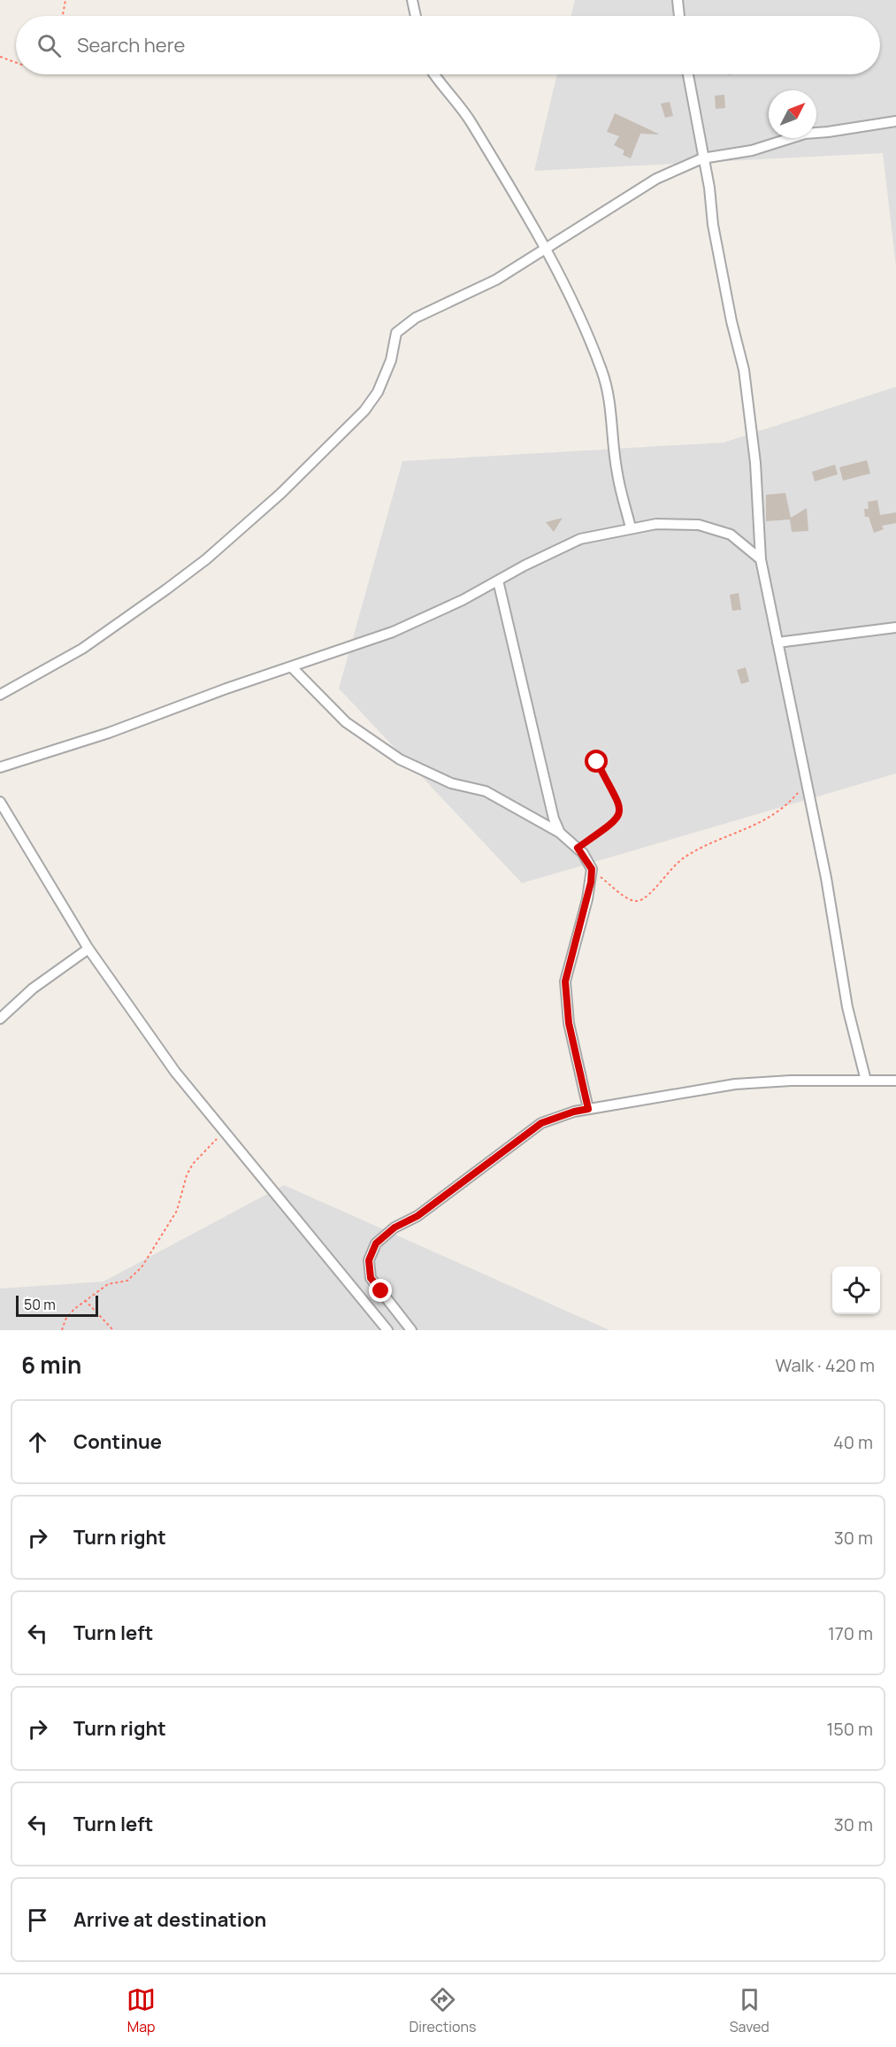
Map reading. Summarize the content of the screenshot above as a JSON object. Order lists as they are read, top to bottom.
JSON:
{
  "scale_bar": "50 m",
  "north": "top right",
  "page": {
    "search": "Search here",
    "scale": "50 m",
    "heading": ["6 min", "Walk · 420 m"],
    "list": [
      ["Continue", "40 m"],
      ["Turn right", "30 m"],
      ["Turn left", "170 m"],
      ["Turn right", "150 m"],
      ["Turn left", "30 m"],
      "Arrive at destination"
    ],
    "nav": ["Map", "Directions", "Saved"]
  }
}
